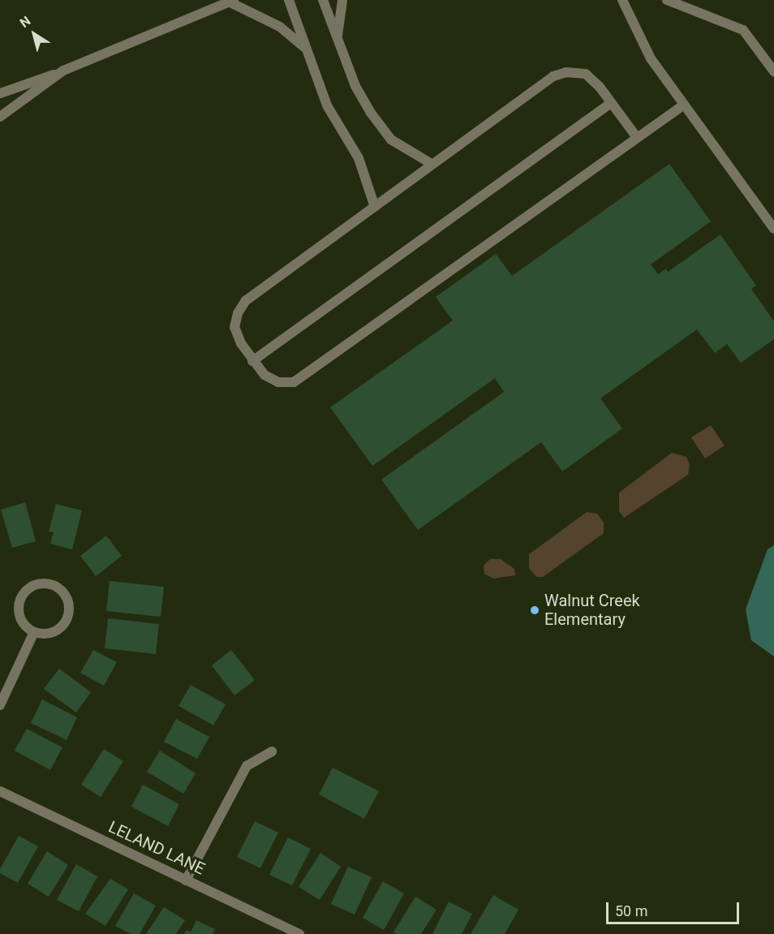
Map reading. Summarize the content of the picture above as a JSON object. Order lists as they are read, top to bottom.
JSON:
{
  "streets": {
    "street": ["LELAND LANE"]
  },
  "places": ["Walnut Creek Elementary"],
  "scale_bar": "50 m",
  "north": "top left"
}
